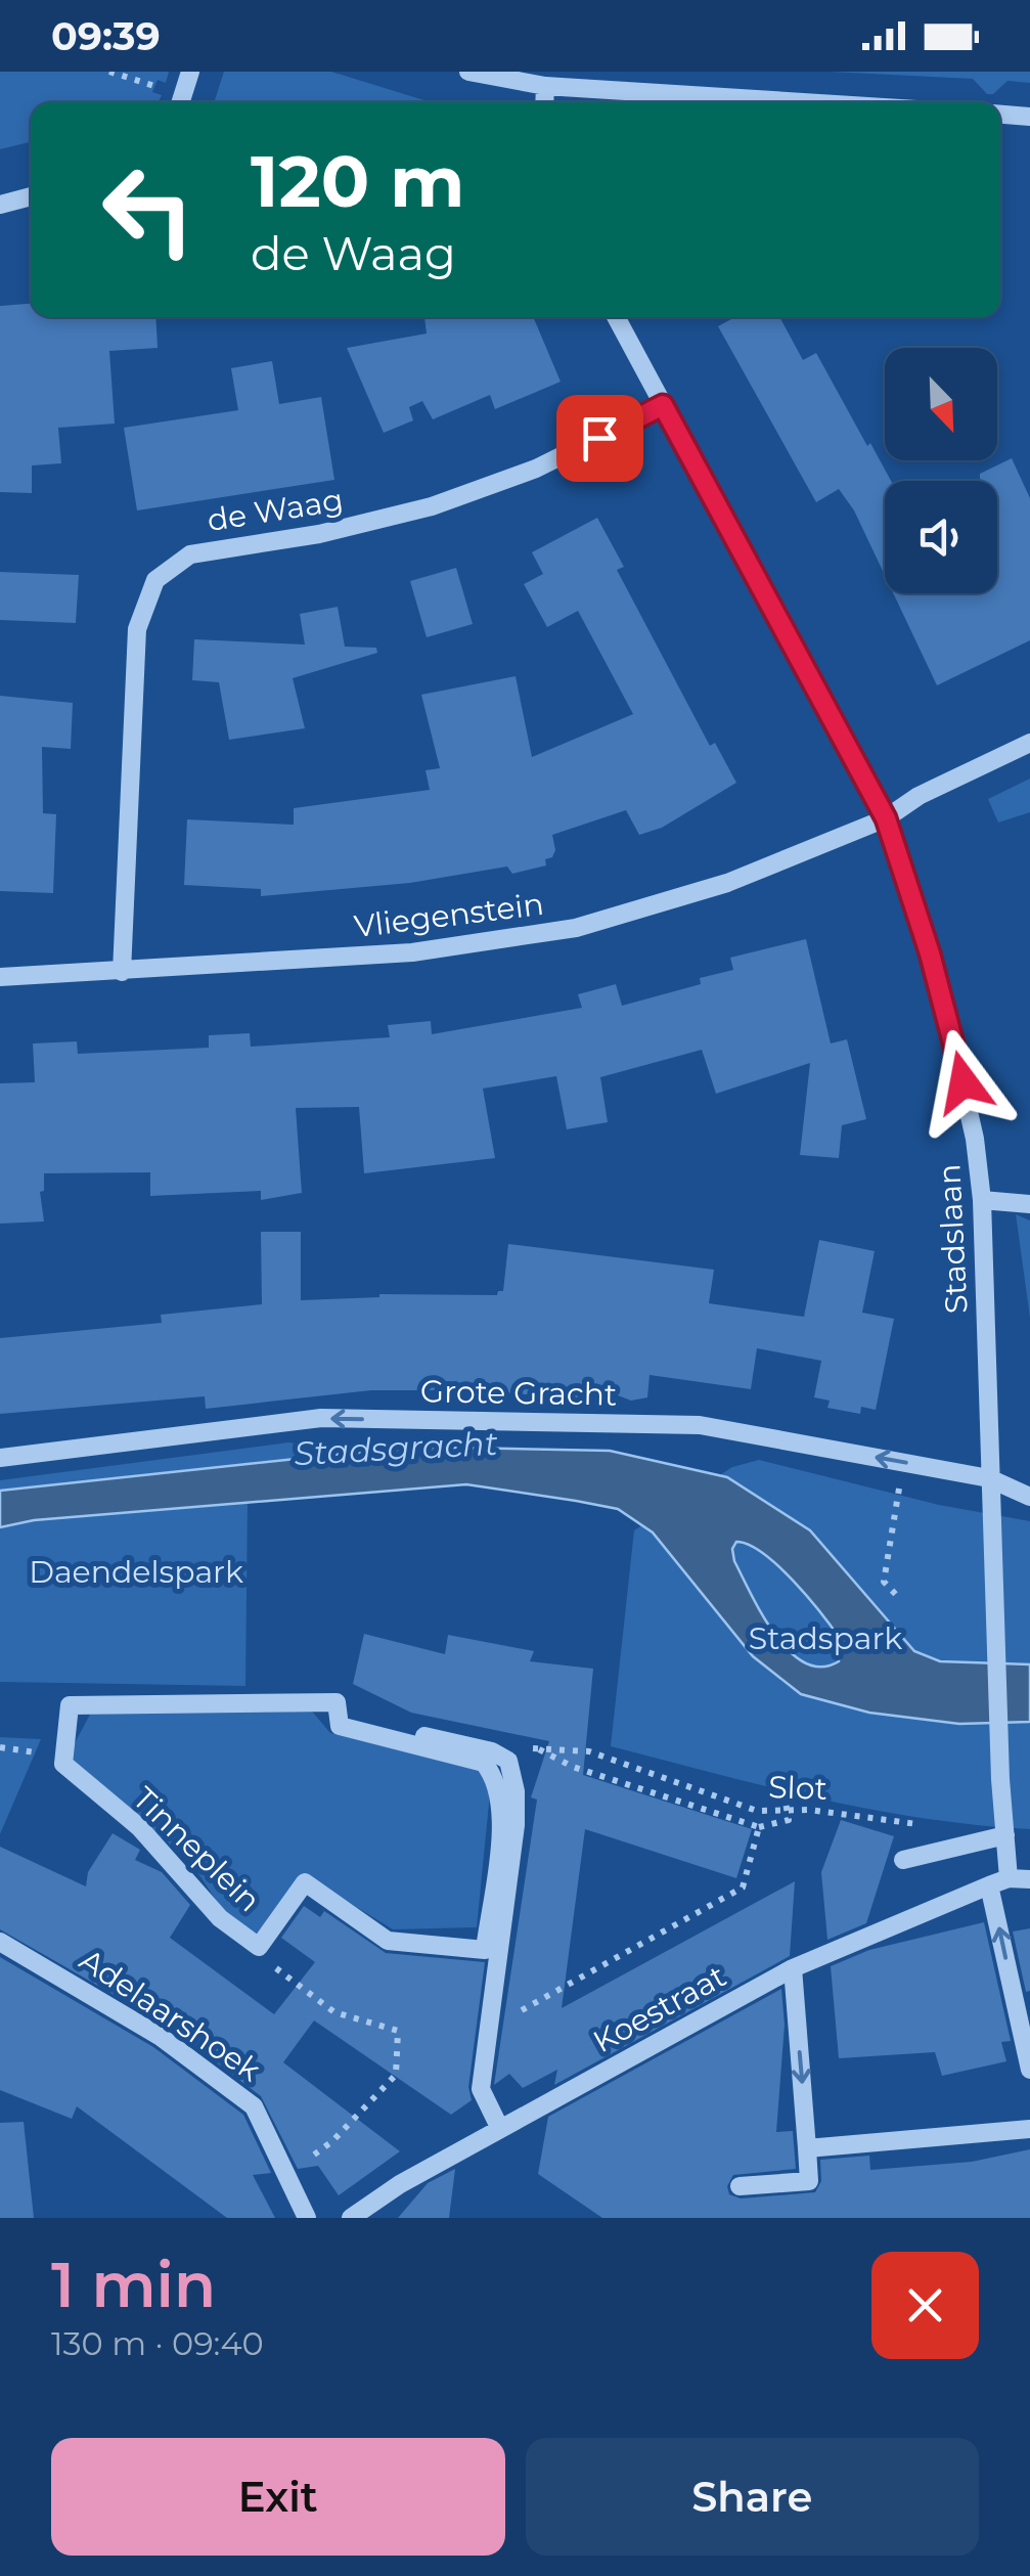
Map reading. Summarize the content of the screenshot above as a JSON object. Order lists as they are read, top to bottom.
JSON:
{
  "streets": {
    "street": [
      "de Waag",
      "Vliegenstein",
      "Stadslaan",
      "Grote Gracht",
      "Tinneplein",
      "Koestraat",
      "Adelaarshoek"
    ],
    "path": ["Slot"]
  },
  "crossings": [
    ["de Waag", "Vliegenstein"],
    ["de Waag", "Stadslaan"],
    ["Vliegenstein", "Stadslaan"],
    ["Stadslaan", "Grote Gracht"],
    ["Stadslaan", "Koestraat"]
  ],
  "one_way": ["Grote Gracht"],
  "water": ["Stadsgracht"],
  "parks": ["Daendelspark", "Stadspark"],
  "north": "bottom right",
  "page": {
    "status": "09:39",
    "turn": ["120 m", "de Waag"],
    "heading": ["1 min", "130 m · 09:40"],
    "buttons": ["Exit", "Share"]
  }
}
